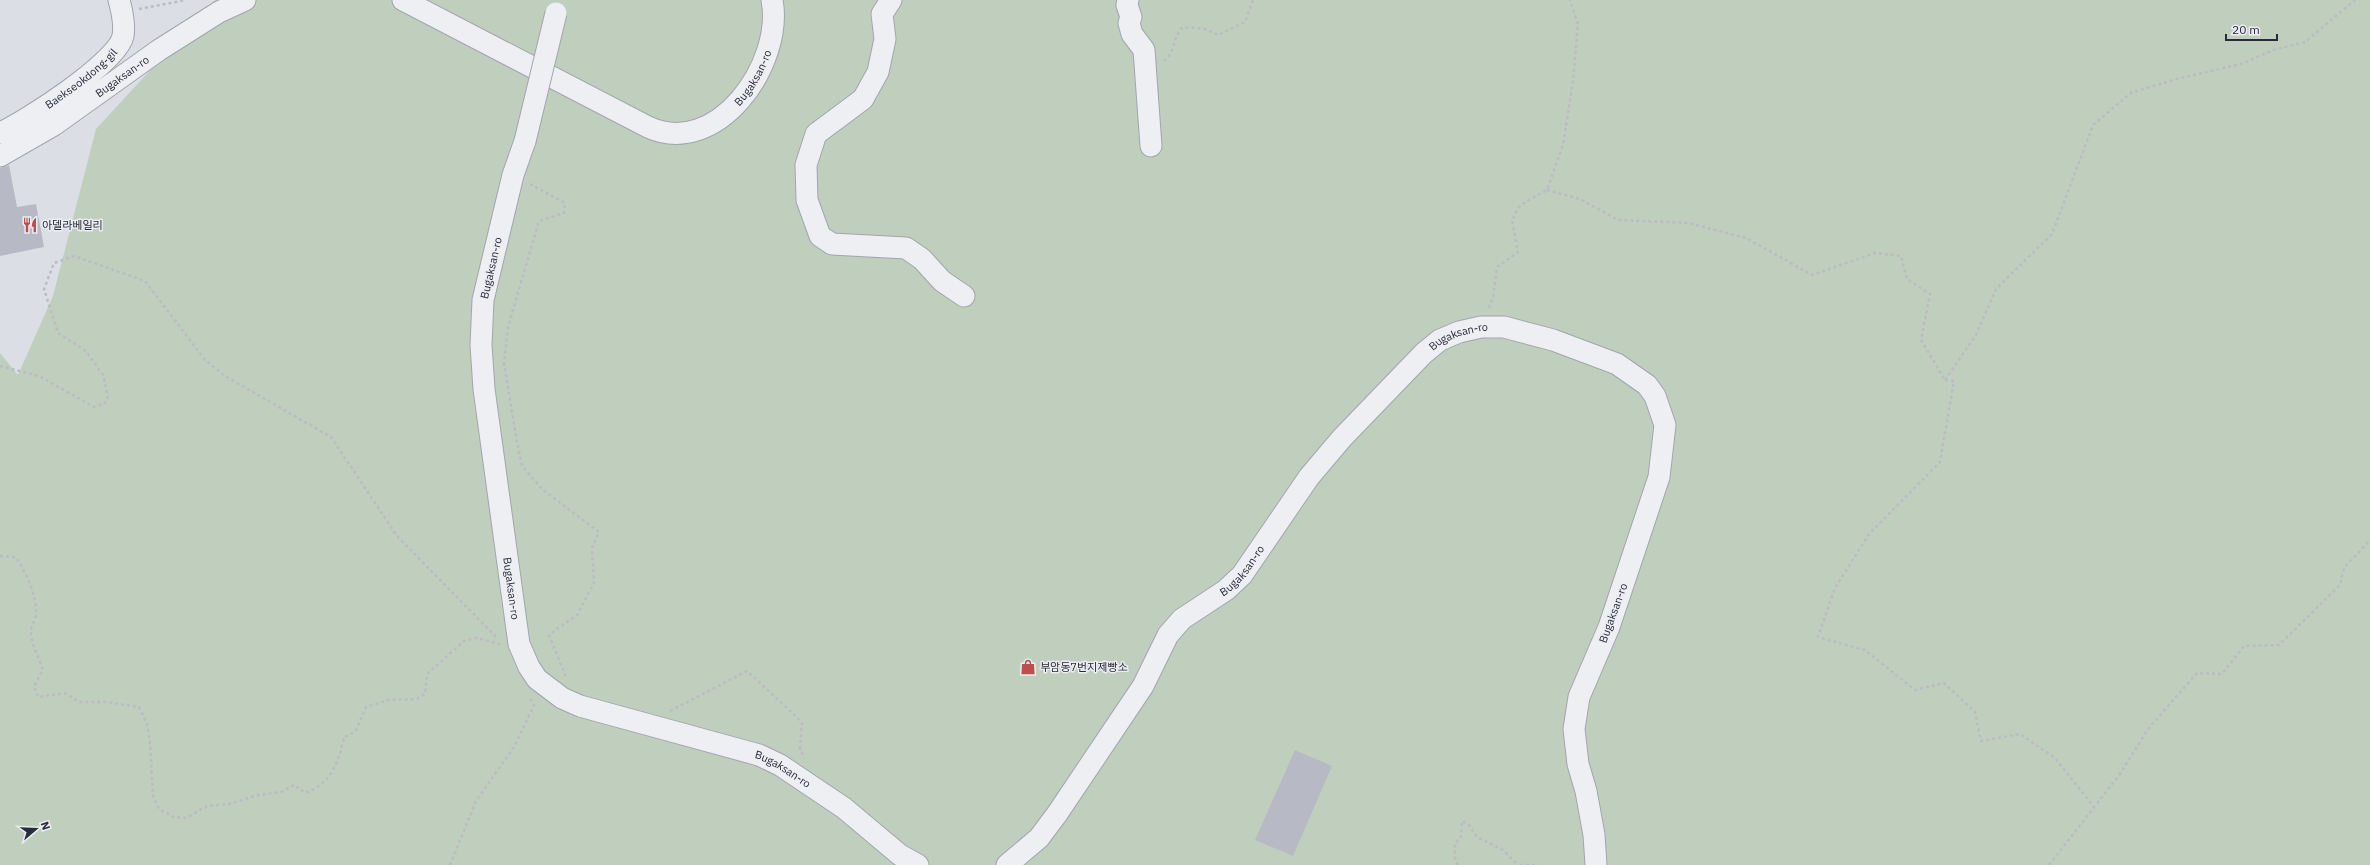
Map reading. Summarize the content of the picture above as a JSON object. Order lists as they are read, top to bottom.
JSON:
{
  "streets": {
    "street": ["Bugaksan-ro", "Baekseokdong-gil"]
  },
  "places": {
    "restaurant": ["아델라베일리"],
    "shop": ["부암동7번지제빵소"]
  },
  "scale_bar": "20 m",
  "north": "right"
}
